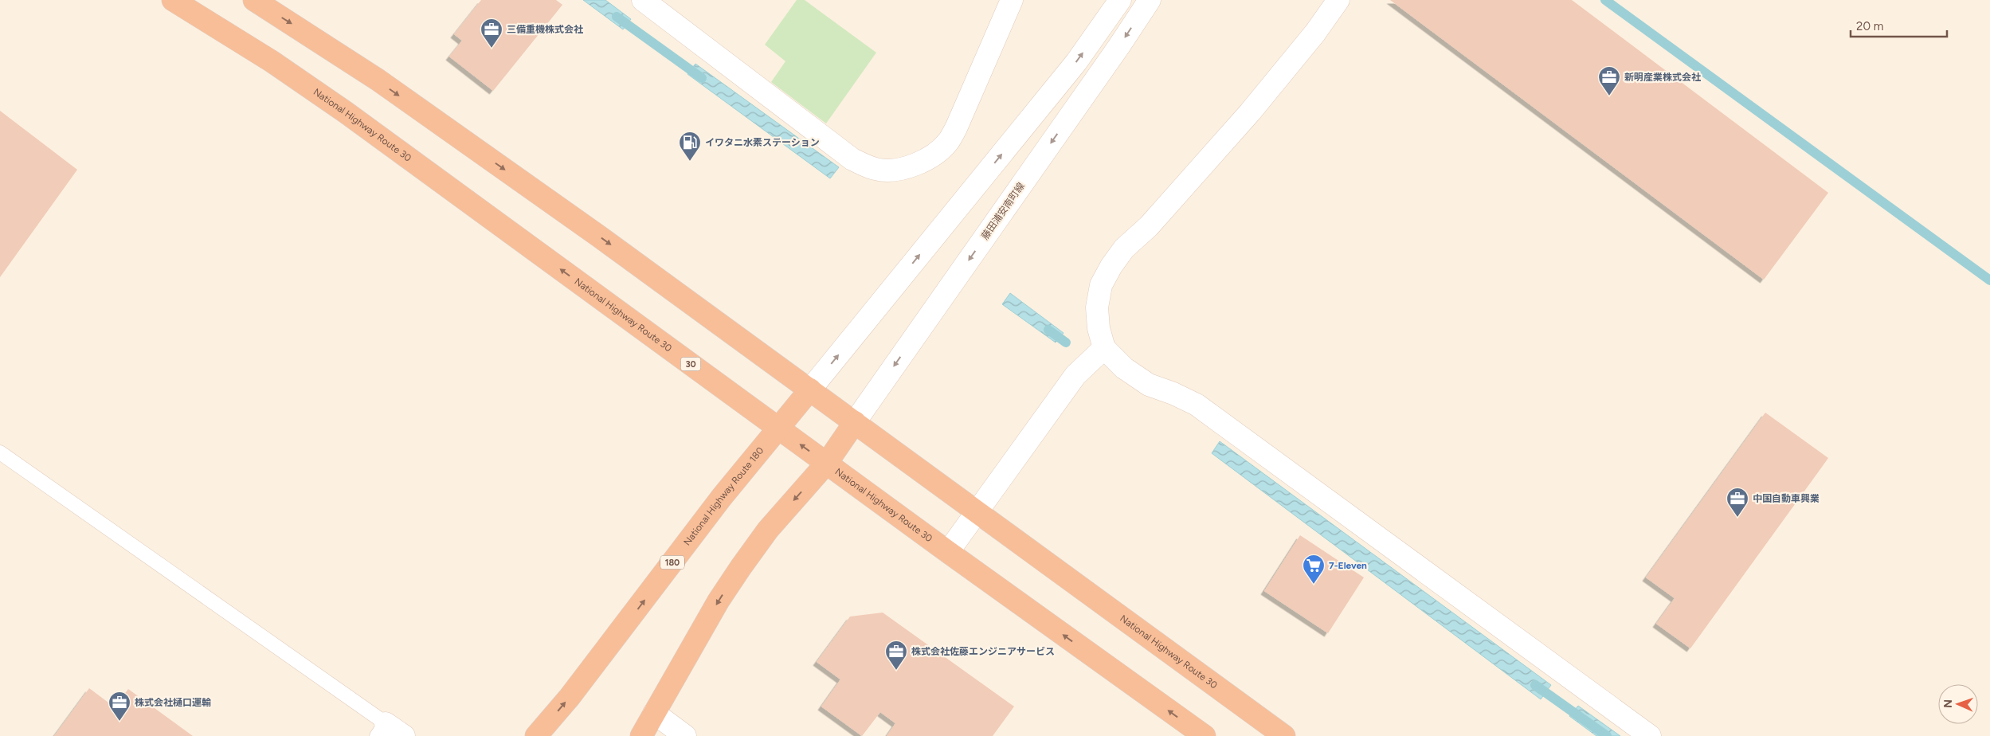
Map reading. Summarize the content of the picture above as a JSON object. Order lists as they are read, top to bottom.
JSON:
{
  "streets": {
    "highway": [
      "National Highway Route 30",
      "30",
      "National Highway Route 180",
      "180"
    ],
    "street": ["藤田浦安南町線"]
  },
  "crossings": [
    ["National Highway Route 30", "藤田浦安南町線"],
    ["National Highway Route 30", "National Highway Route 180"]
  ],
  "places": {
    "office": [
      "三備重機株式会社",
      "新明産業株式会社",
      "中国自動車興業",
      "株式会社佐藤エンジニアサービス",
      "株式会社樋口運輸"
    ],
    "fuel station": ["イワタニ水素ステーション"],
    "supermarket": ["7-Eleven"]
  },
  "scale_bar": "20 m",
  "north": "left"
}
